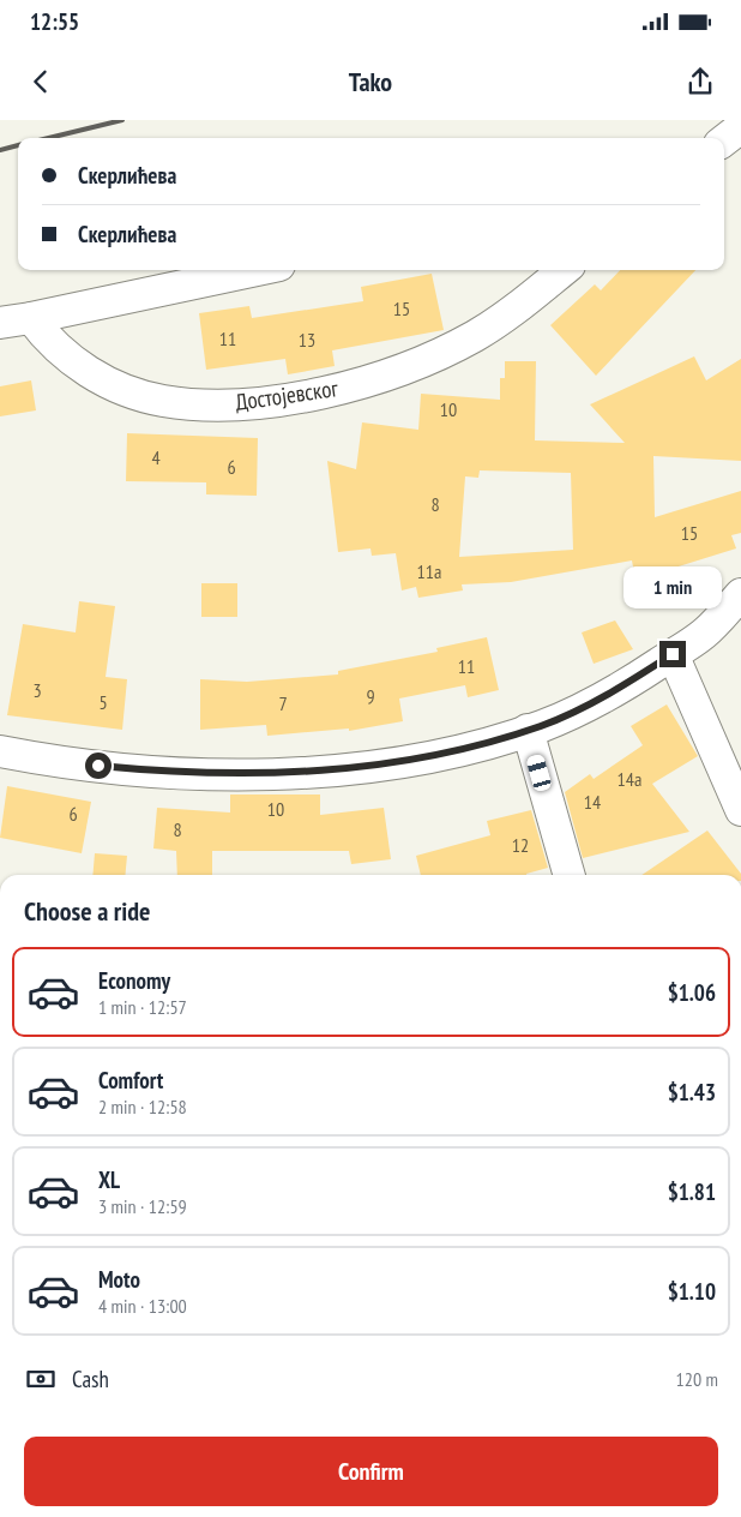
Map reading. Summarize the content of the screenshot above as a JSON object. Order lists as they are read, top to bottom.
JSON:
{
  "streets": {
    "street": ["Достојевског"]
  },
  "house_numbers": [
    "15",
    "11",
    "13",
    "10",
    "4",
    "6",
    "8",
    "15",
    "11a",
    "11",
    "3",
    "9",
    "5",
    "7",
    "14a",
    "14",
    "10",
    "6",
    "8",
    "12"
  ],
  "page": {
    "status": "12:55",
    "header": "Tako",
    "banner": ["Скерлићева", "Скерлићева"],
    "bubble": "1 min",
    "heading": "Choose a ride",
    "list": [
      {
        "name": "Economy",
        "note": "1 min · 12:57",
        "value": "$1.06"
      },
      {
        "name": "Comfort",
        "note": "2 min · 12:58",
        "value": "$1.43"
      },
      {
        "name": "XL",
        "note": "3 min · 12:59",
        "value": "$1.81"
      },
      {
        "name": "Moto",
        "note": "4 min · 13:00",
        "value": "$1.10"
      }
    ],
    "pay": ["Cash", "120 m"],
    "buttons": "Confirm"
  }
}
